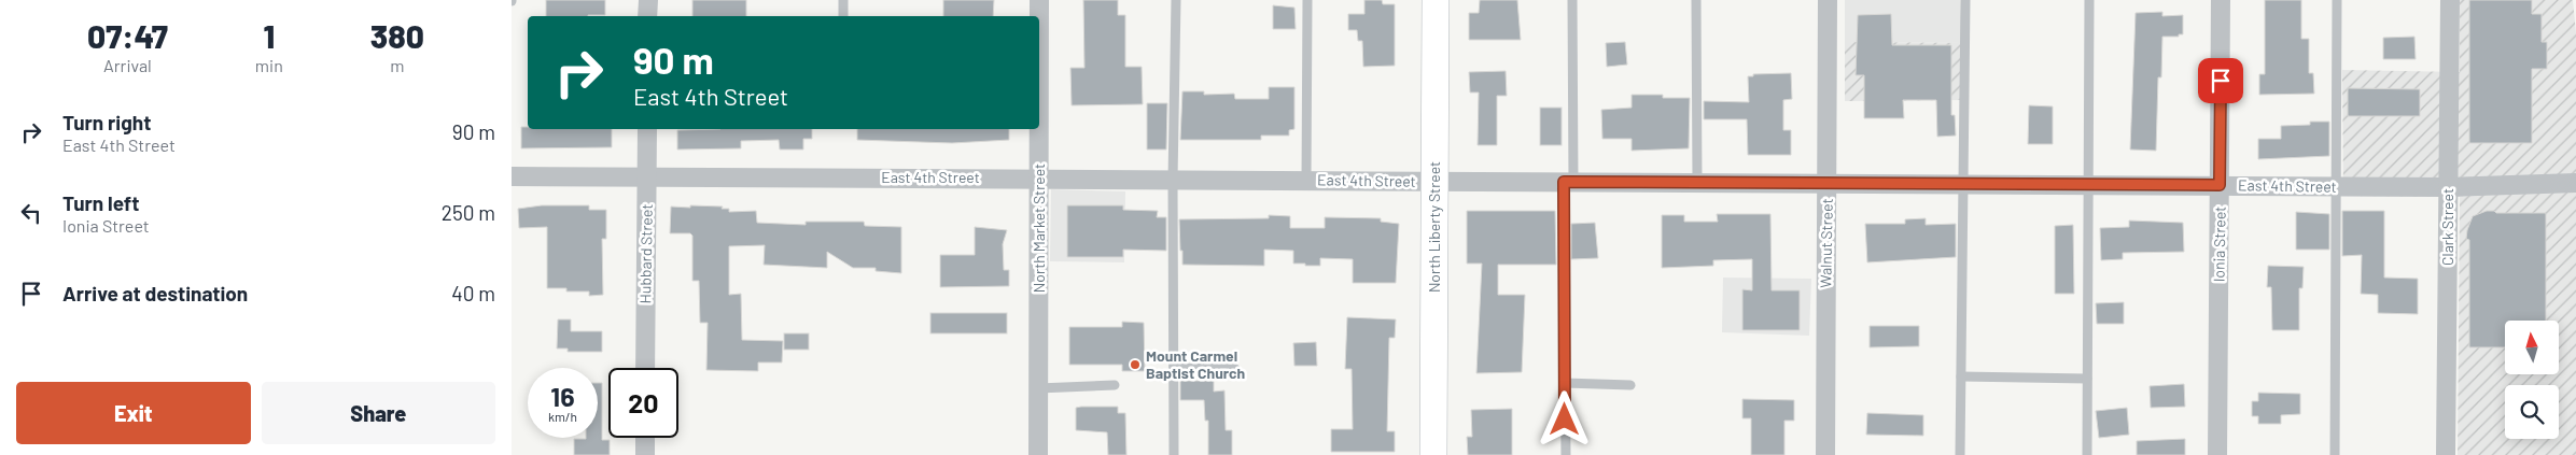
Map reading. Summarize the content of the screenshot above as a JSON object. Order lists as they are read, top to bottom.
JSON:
{
  "streets": {
    "street": [
      "East 4th Street",
      "North Liberty Street",
      "Clark Street",
      "North Market Street",
      "Walnut Street",
      "Ionia Street",
      "Hubbard Street"
    ]
  },
  "crossings": [
    ["East 4th Street", "North Liberty Street"],
    ["East 4th Street", "Clark Street"],
    ["East 4th Street", "North Market Street"],
    ["East 4th Street", "Walnut Street"],
    ["East 4th Street", "Ionia Street"],
    ["East 4th Street", "Hubbard Street"]
  ],
  "places": ["Mount Carmel Baptist Church"],
  "north": "top",
  "page": {
    "eta": [
      "07:47",
      "Arrival",
      "1",
      "min",
      "380",
      "m"
    ],
    "turn": ["90 m", "East 4th Street"],
    "list": [
      {
        "name": "Turn right",
        "note": "East 4th Street",
        "value": "90 m"
      },
      {
        "name": "Turn left",
        "note": "Ionia Street",
        "value": "250 m"
      },
      {
        "name": "Arrive at destination",
        "value": "40 m"
      }
    ],
    "speed": "16 km/h",
    "limit": "20",
    "buttons": ["Exit", "Share"]
  }
}
